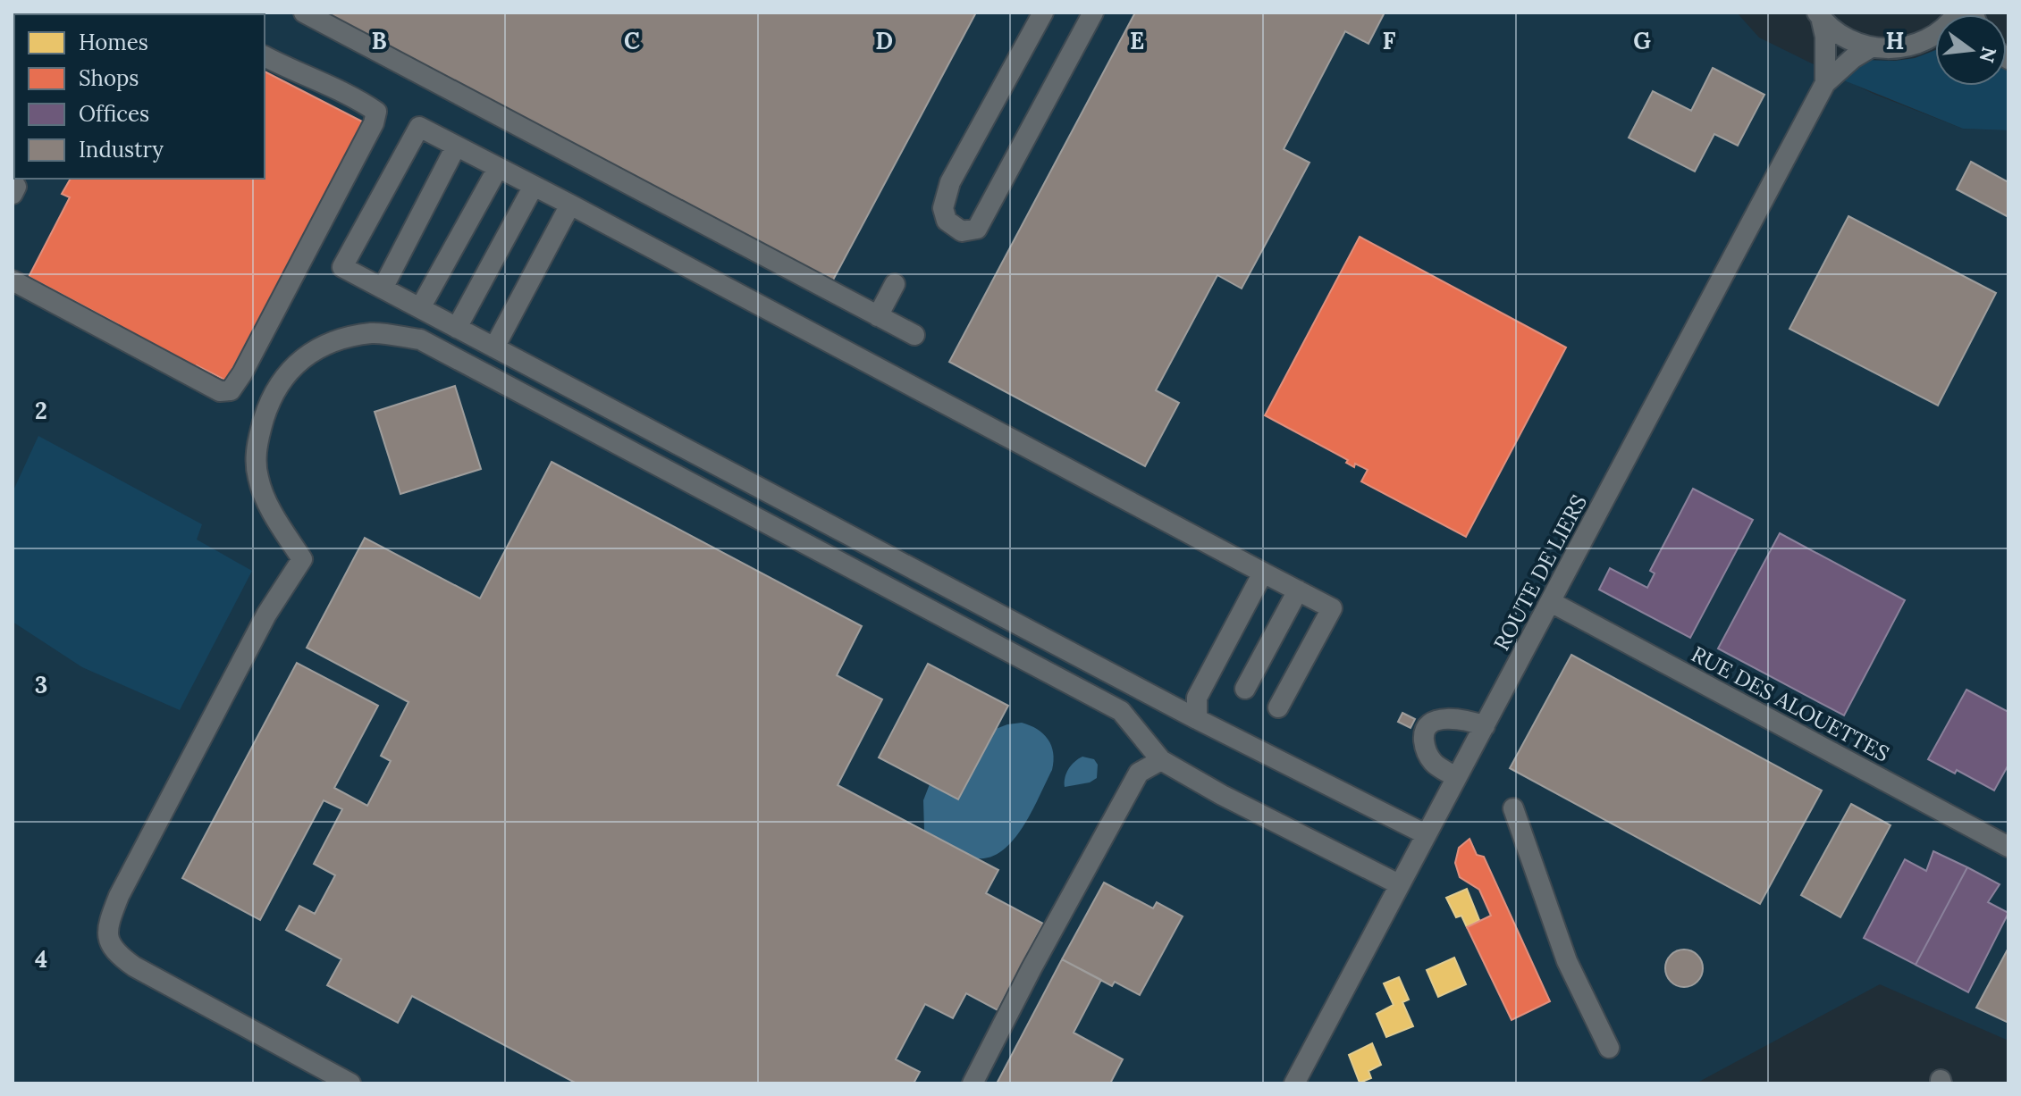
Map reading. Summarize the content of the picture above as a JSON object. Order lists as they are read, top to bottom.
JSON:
{
  "streets": {
    "street": ["ROUTE DE LIERS", "RUE DES ALOUETTES"]
  },
  "crossings": [
    ["ROUTE DE LIERS", "RUE DES ALOUETTES"]
  ],
  "legend": [
    "Homes",
    "Shops",
    "Offices",
    "Industry"
  ],
  "north": "right",
  "grid": {
    "columns": [
      "B",
      "C",
      "D",
      "E",
      "F",
      "G",
      "H"
    ],
    "rows": ["2", "3", "4"]
  }
}
